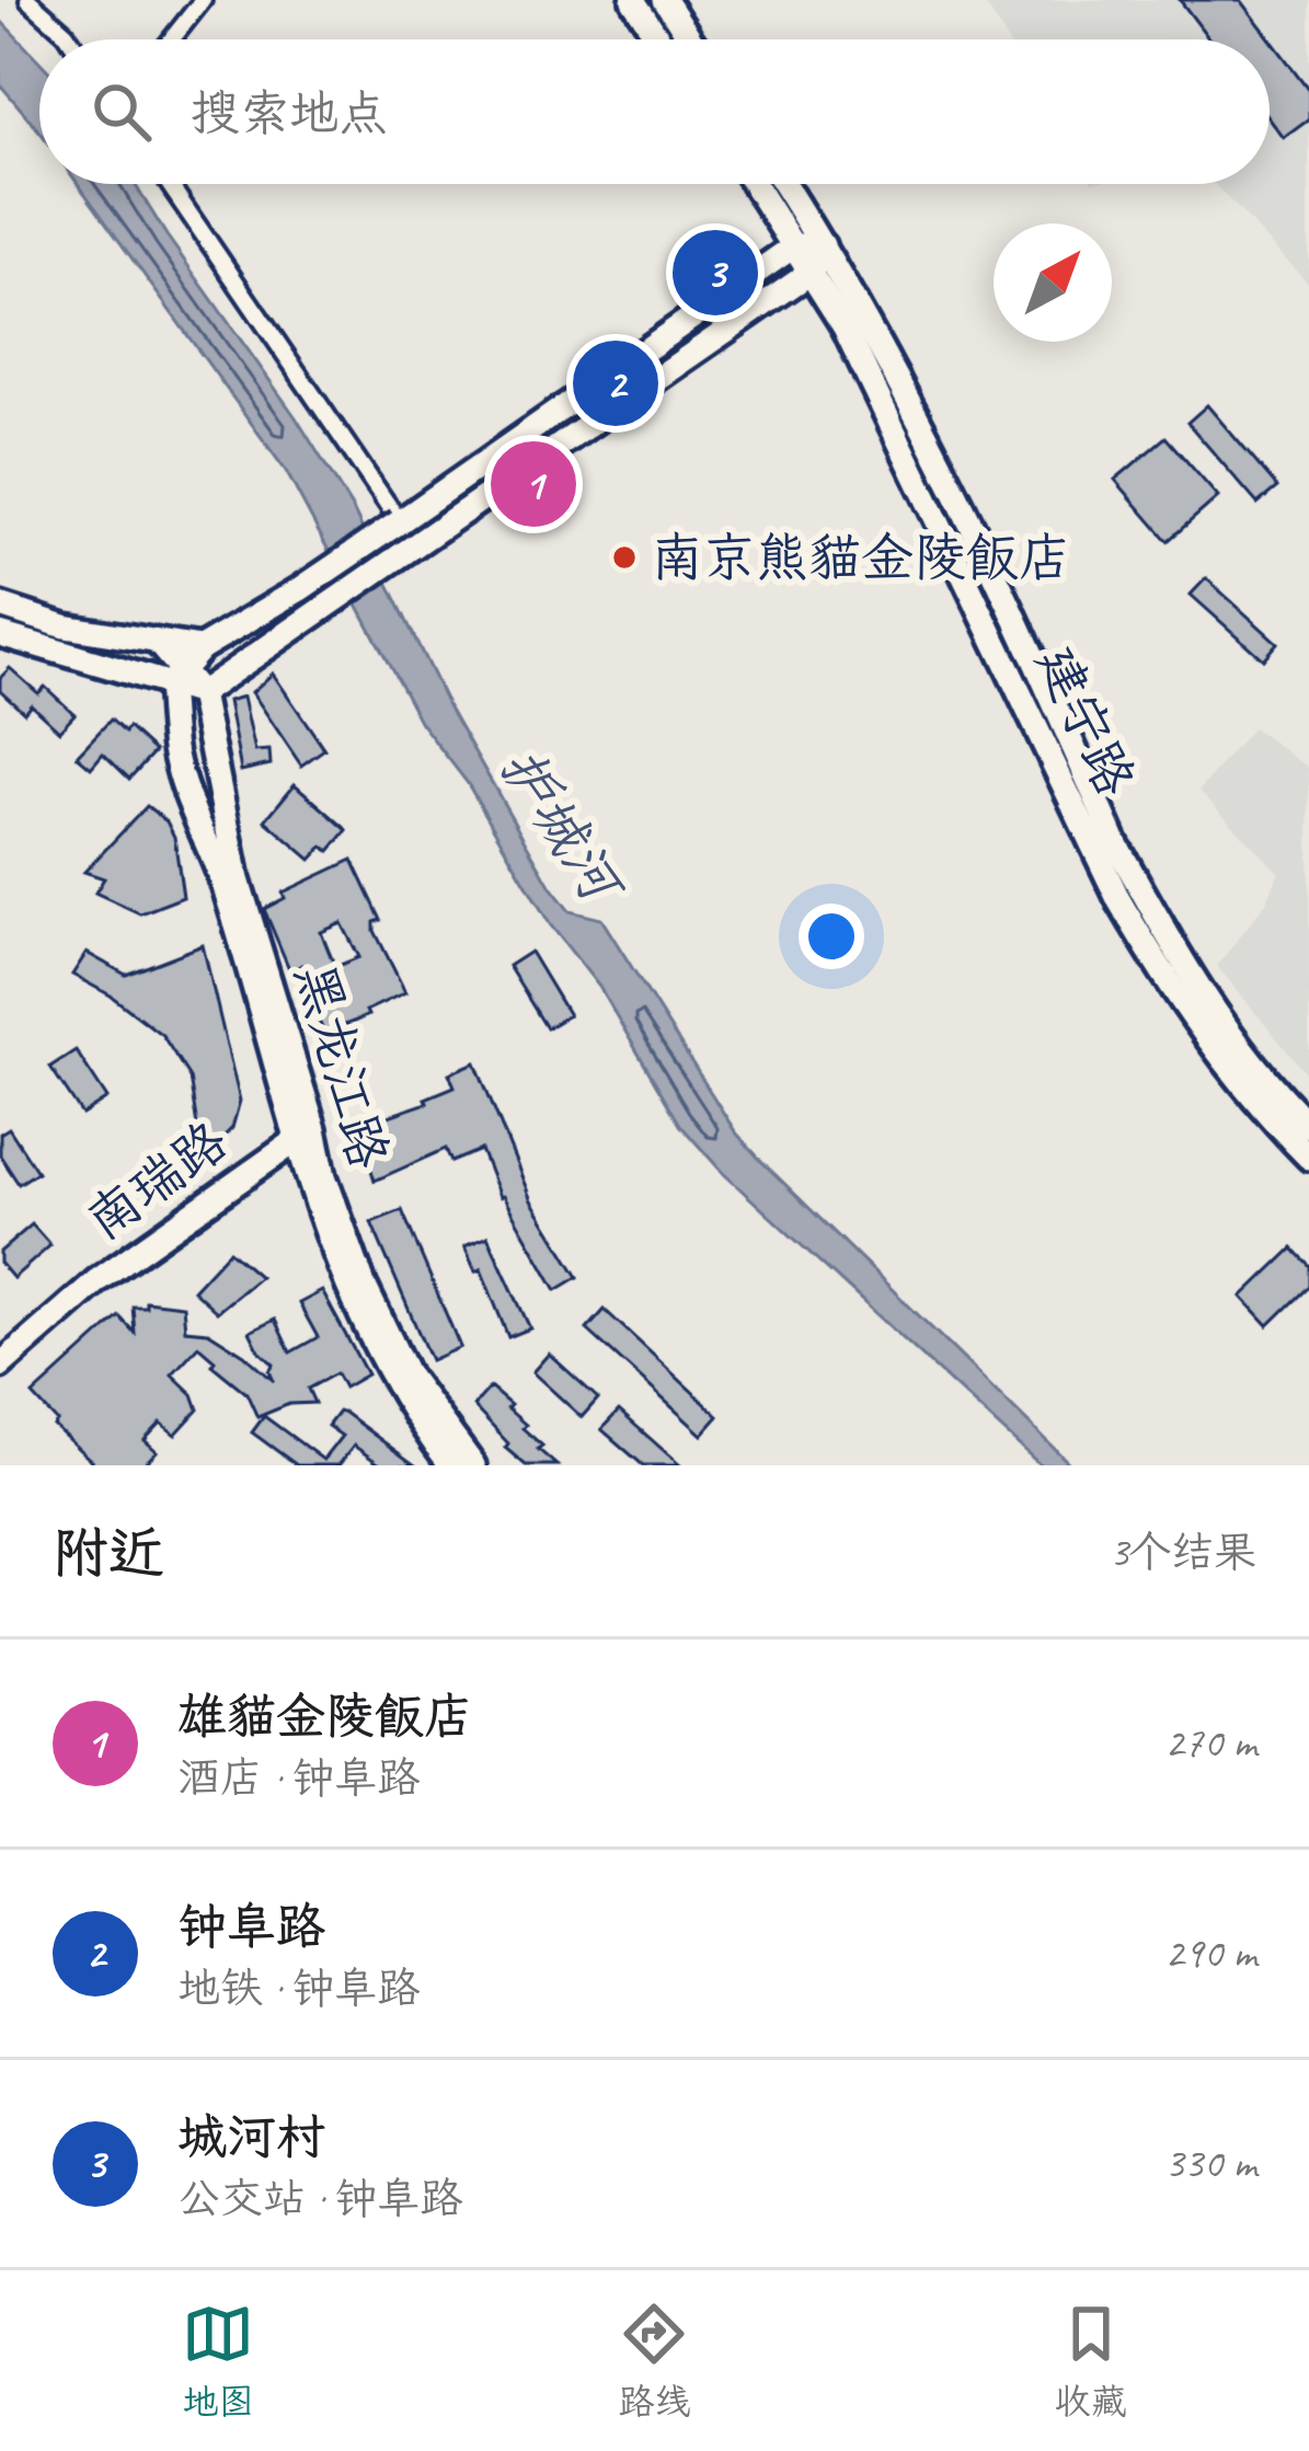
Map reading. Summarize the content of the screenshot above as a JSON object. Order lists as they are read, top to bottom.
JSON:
{
  "streets": {
    "main road": ["建宁路", "黑龙江路", "南瑞路"]
  },
  "crossings": [
    ["黑龙江路", "南瑞路"]
  ],
  "water": ["护城河"],
  "places": ["南京熊貓金陵飯店"],
  "north": "top right",
  "page": {
    "search": "搜索地点",
    "pins": ["3", "2", "1"],
    "heading": ["附近", "3个结果"],
    "list": [
      {
        "mark": "1",
        "name": "雄貓金陵飯店",
        "note": "酒店 · 钟阜路",
        "value": "270 m"
      },
      {
        "mark": "2",
        "name": "钟阜路",
        "note": "地铁 · 钟阜路",
        "value": "290 m"
      },
      {
        "mark": "3",
        "name": "城河村",
        "note": "公交站 · 钟阜路",
        "value": "330 m"
      }
    ],
    "nav": ["地图", "路线", "收藏"]
  }
}
